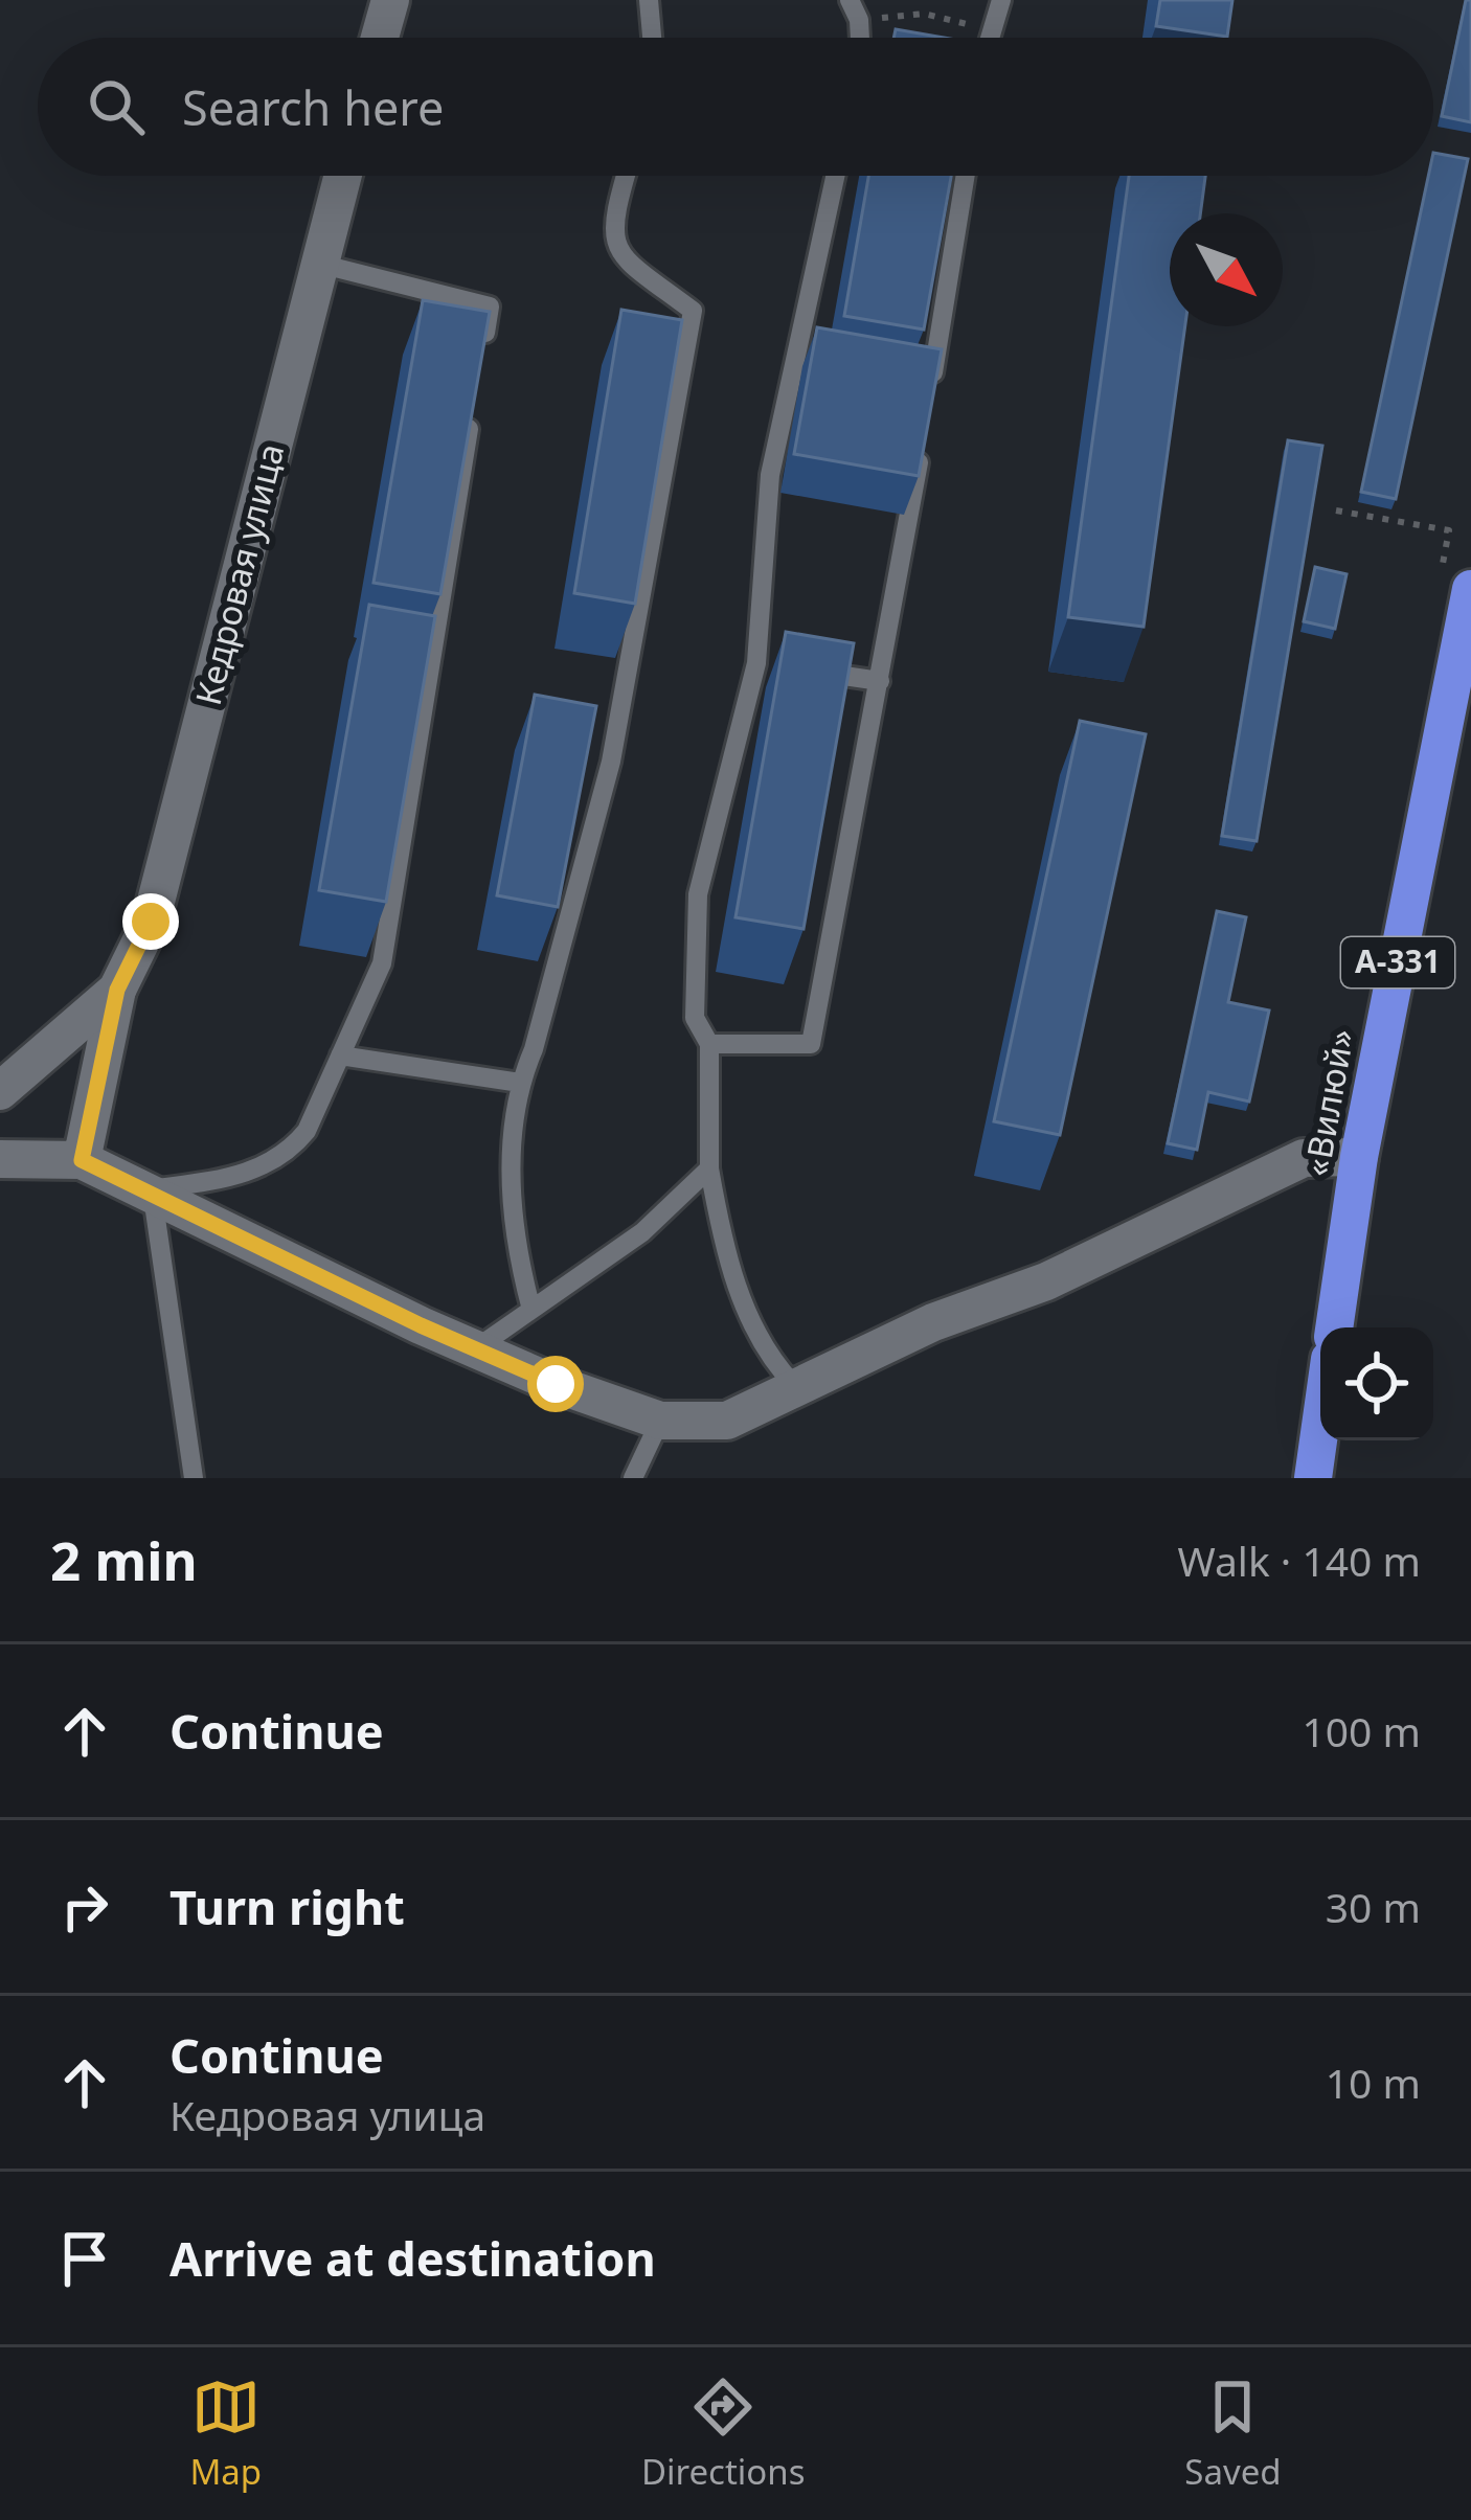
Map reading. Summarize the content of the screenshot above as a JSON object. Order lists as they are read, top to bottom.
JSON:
{
  "streets": {
    "highway": ["А-331", "«Вилюй»"],
    "street": ["Кедровая улица"]
  },
  "north": "bottom right",
  "page": {
    "search": "Search here",
    "heading": ["2 min", "Walk · 140 m"],
    "list": [
      ["Continue", "100 m"],
      ["Turn right", "30 m"],
      ["Continue", "Кедровая улица", "10 m"],
      "Arrive at destination"
    ],
    "nav": ["Map", "Directions", "Saved"]
  }
}
